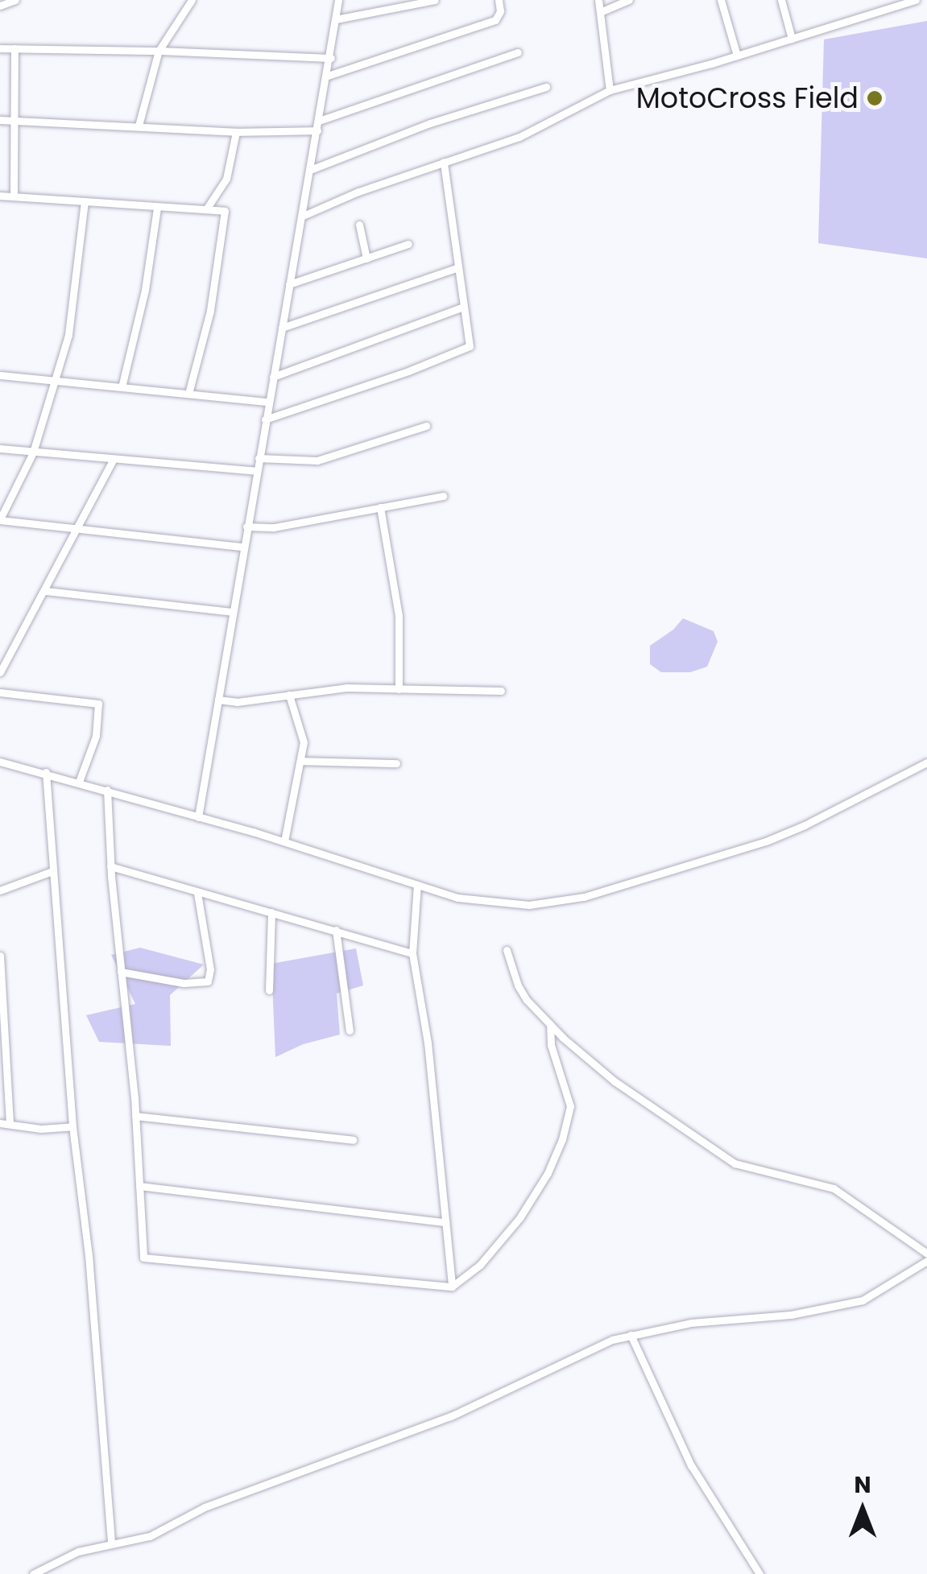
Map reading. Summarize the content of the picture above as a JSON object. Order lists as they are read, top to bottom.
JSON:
{
  "places": ["MotoCross Field"],
  "north": "top"
}
